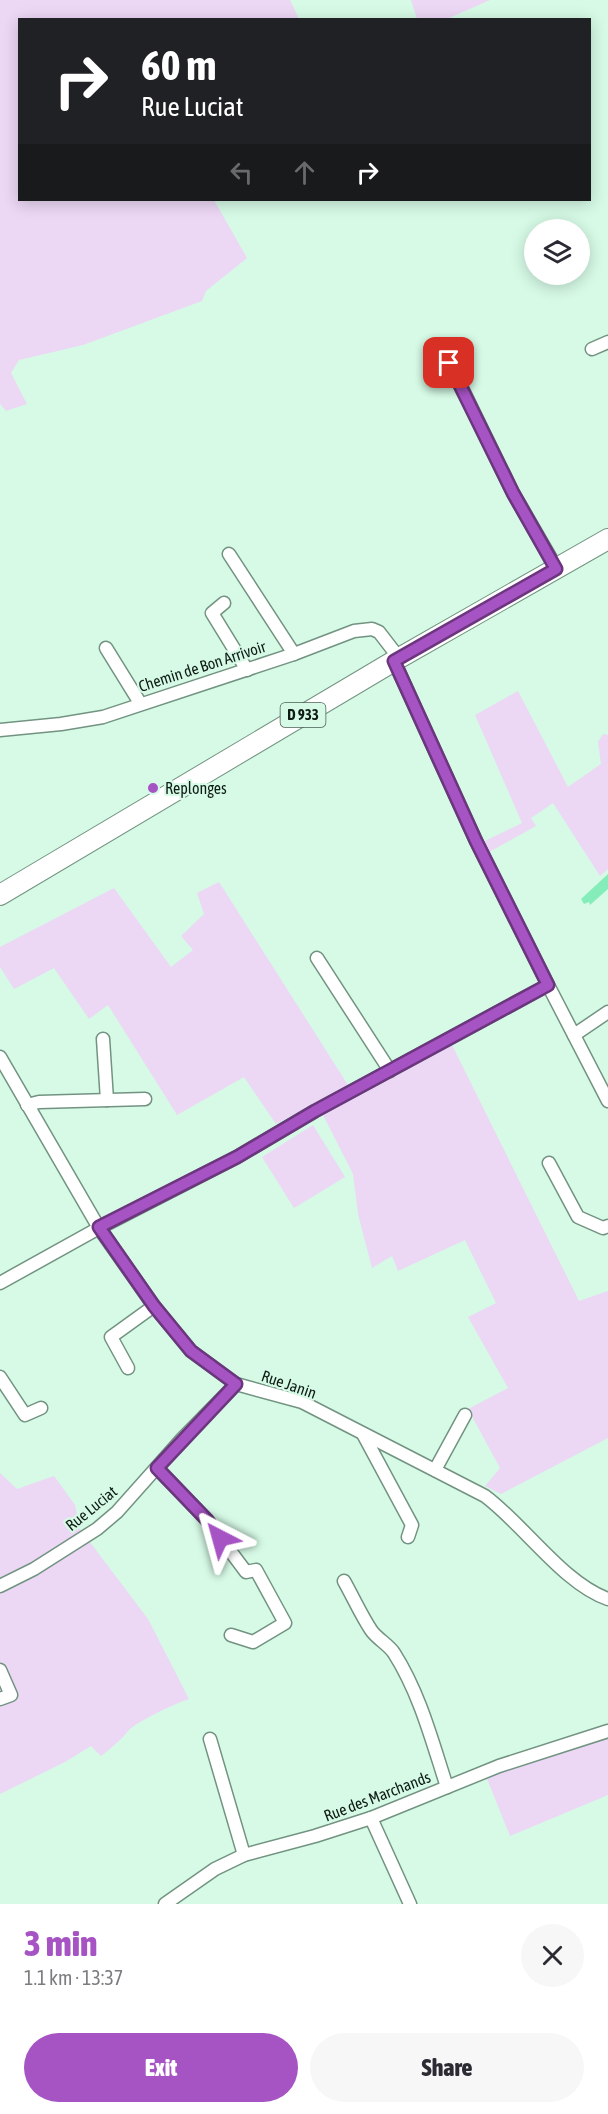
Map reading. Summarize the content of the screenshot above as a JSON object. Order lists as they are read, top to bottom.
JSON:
{
  "streets": {
    "main road": ["D 933"],
    "street": [
      "Chemin de Bon Arrivoir",
      "Rue Janin",
      "Rue Luciat",
      "Rue des Marchands"
    ]
  },
  "crossings": [
    ["Chemin de Bon Arrivoir", "D 933"],
    ["Rue Janin", "Rue Luciat"]
  ],
  "places": ["Replonges"],
  "page": {
    "turn": ["60 m", "Rue Luciat"],
    "heading": ["3 min", "1.1 km · 13:37"],
    "buttons": ["Exit", "Share"]
  }
}
